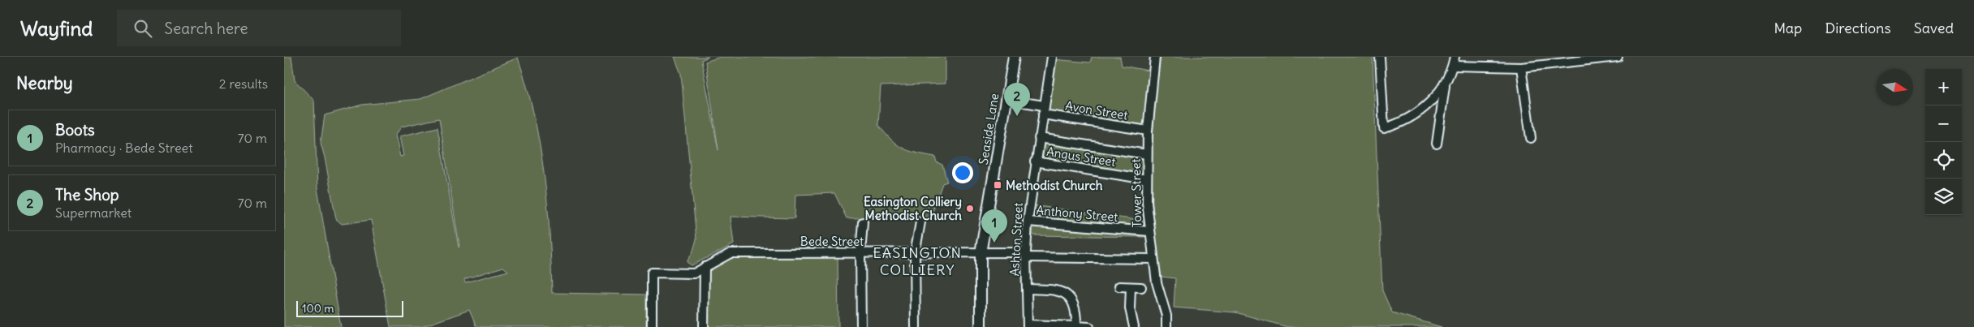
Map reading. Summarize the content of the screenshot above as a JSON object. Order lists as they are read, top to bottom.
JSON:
{
  "streets": {
    "main road": ["Seaside Lane"],
    "street": [
      "Avon Street",
      "Angus Street",
      "Tower Street",
      "Anthony Street",
      "Ashton Street",
      "Bede Street"
    ]
  },
  "crossings": [
    ["Avon Street", "Seaside Lane"],
    ["Avon Street", "Tower Street"],
    ["Avon Street", "Ashton Street"],
    ["Seaside Lane", "Bede Street"],
    ["Angus Street", "Tower Street"],
    ["Angus Street", "Ashton Street"],
    ["Tower Street", "Anthony Street"],
    ["Tower Street", "Bede Street"],
    ["Anthony Street", "Ashton Street"],
    ["Ashton Street", "Bede Street"]
  ],
  "districts": ["EASINGTON COLLIERY"],
  "places": {
    "transit": ["Methodist Church"],
    "other": ["Easington Colliery Methodist Church"]
  },
  "scale_bar": "100 m",
  "north": "right",
  "page": {
    "header": "Wayfind",
    "search": "Search here",
    "nav": ["Map", "Directions", "Saved"],
    "heading": ["Nearby", "2 results"],
    "map_buttons": ["+", "−"],
    "pins": ["2", "1"],
    "list": [
      {
        "mark": "1",
        "name": "Boots",
        "note": "Pharmacy · Bede Street",
        "value": "70 m"
      },
      {
        "mark": "2",
        "name": "The Shop",
        "note": "Supermarket",
        "value": "70 m"
      }
    ],
    "scale": "100 m"
  }
}
